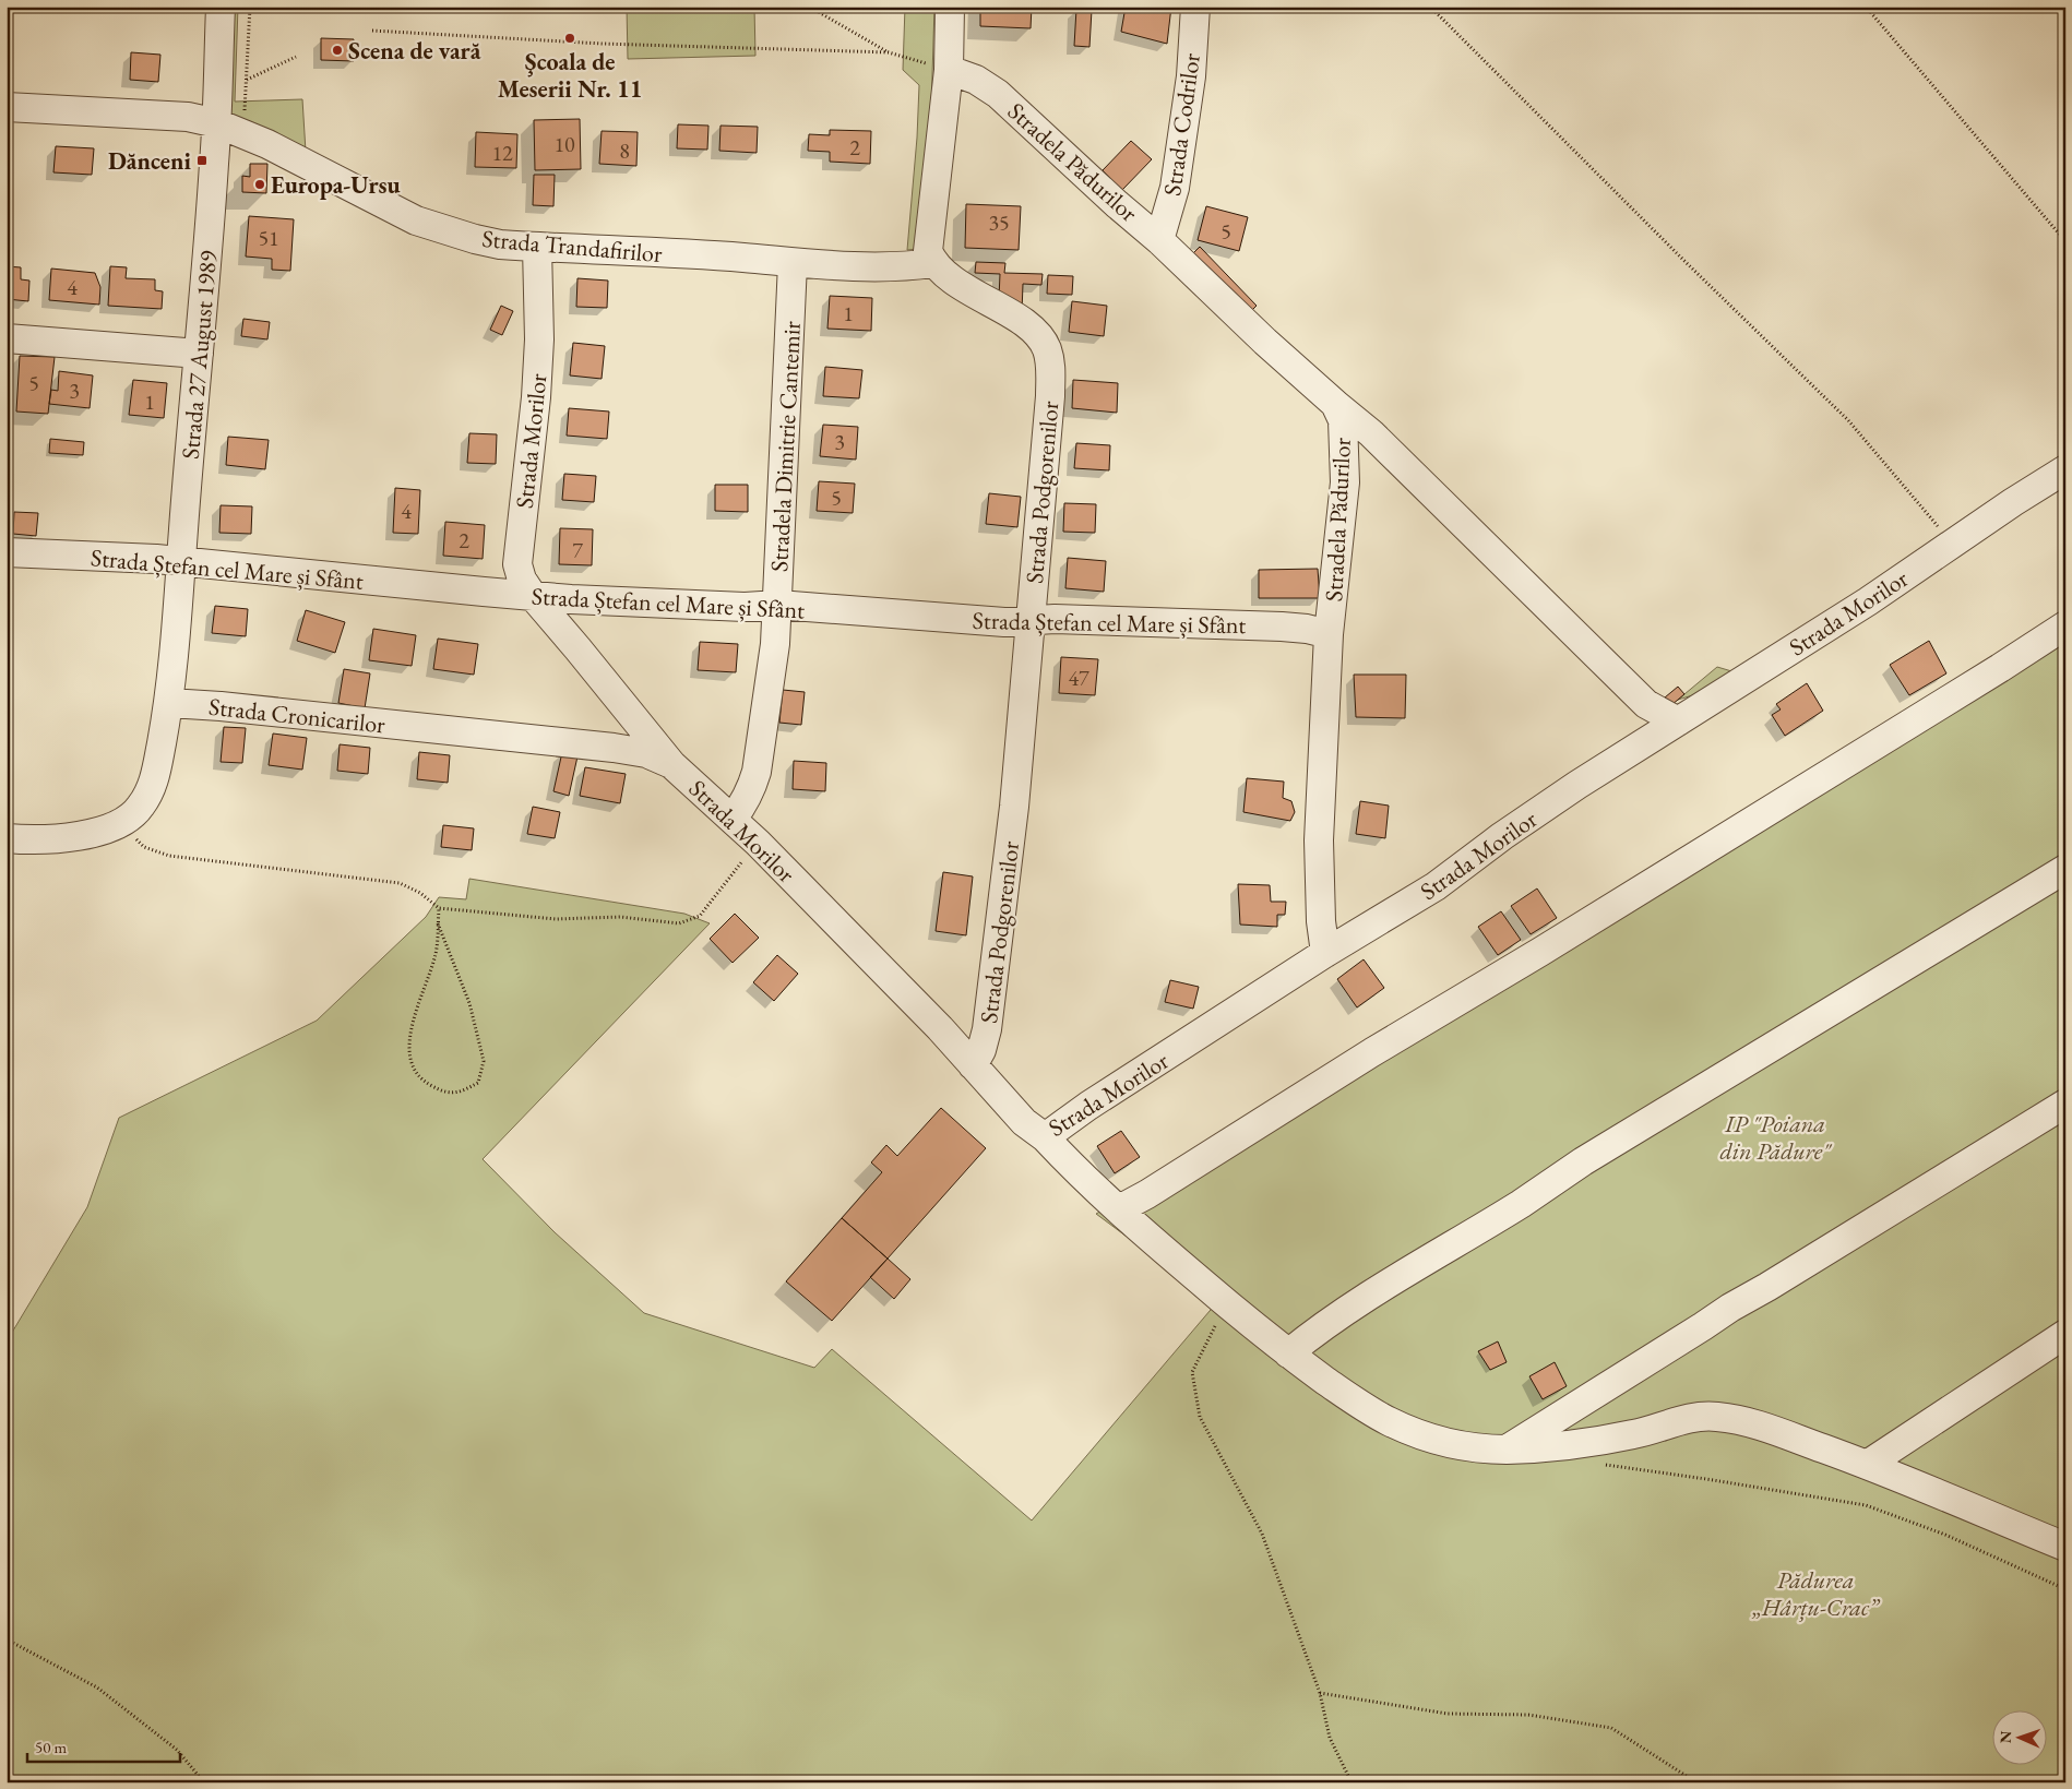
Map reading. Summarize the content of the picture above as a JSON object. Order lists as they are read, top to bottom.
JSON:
{
  "streets": {
    "street": [
      "Strada Codrilor",
      "Stradela Pădurilor",
      "Strada Trandafirilor",
      "Strada 27 August 1989",
      "Strada Morilor",
      "Stradela Dimitrie Cantemir",
      "Strada Podgorenilor",
      "Strada Ștefan cel Mare și Sfânt",
      "Strada Cronicarilor"
    ]
  },
  "crossings": [
    ["Strada Codrilor", "Stradela Pădurilor"],
    ["Stradela Pădurilor", "Strada Morilor"],
    ["Stradela Pădurilor", "Strada Ștefan cel Mare și Sfânt"],
    ["Strada Trandafirilor", "Strada 27 August 1989"],
    ["Strada Trandafirilor", "Strada Morilor"],
    ["Strada Trandafirilor", "Stradela Dimitrie Cantemir"],
    ["Strada Trandafirilor", "Strada Podgorenilor"],
    ["Strada 27 August 1989", "Strada Ștefan cel Mare și Sfânt"],
    ["Strada 27 August 1989", "Strada Cronicarilor"],
    ["Strada Morilor", "Stradela Dimitrie Cantemir"],
    ["Strada Morilor", "Strada Podgorenilor"],
    ["Strada Morilor", "Strada Ștefan cel Mare și Sfânt"],
    ["Strada Morilor", "Strada Cronicarilor"],
    ["Stradela Dimitrie Cantemir", "Strada Ștefan cel Mare și Sfânt"],
    ["Strada Podgorenilor", "Strada Ștefan cel Mare și Sfânt"]
  ],
  "parks": ["IP \"Poiana din Pădure\"", "Pădurea „Hârțu-Crac”"],
  "places": {
    "other": ["Şcoala de Meserii Nr. 11", "Scena de vară", "Europa-Ursu"],
    "transit": ["Dănceni"]
  },
  "house_numbers": [
    "10",
    "2",
    "8",
    "12",
    "35",
    "5",
    "51",
    "4",
    "1",
    "5",
    "3",
    "1",
    "3",
    "5",
    "4",
    "2",
    "7",
    "47"
  ],
  "scale_bar": "50 m",
  "north": "left"
}
